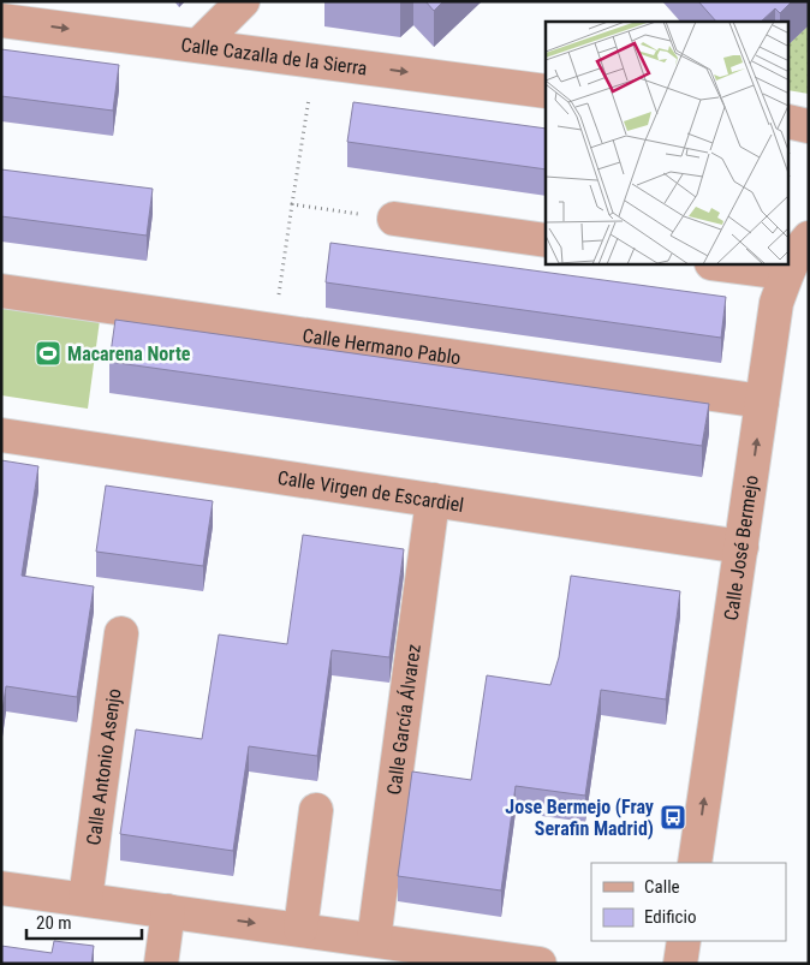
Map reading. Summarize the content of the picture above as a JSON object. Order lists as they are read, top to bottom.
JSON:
{
  "streets": {
    "street": [
      "Calle Cazalla de la Sierra",
      "Calle Hermano Pablo",
      "Calle Virgen de Escardiel",
      "Calle José Bermejo",
      "Calle García Álvarez",
      "Calle Antonio Asenjo"
    ]
  },
  "crossings": [
    ["Calle Hermano Pablo", "Calle José Bermejo"],
    ["Calle Virgen de Escardiel", "Calle José Bermejo"],
    ["Calle Virgen de Escardiel", "Calle García Álvarez"]
  ],
  "one_way": ["Calle Cazalla de la Sierra", "Calle José Bermejo"],
  "places": {
    "sports": ["Macarena Norte"],
    "bus stop": ["Jose Bermejo (Fray Serafin Madrid)"]
  },
  "legend": ["Calle", "Edificio"],
  "scale_bar": "20 m"
}
